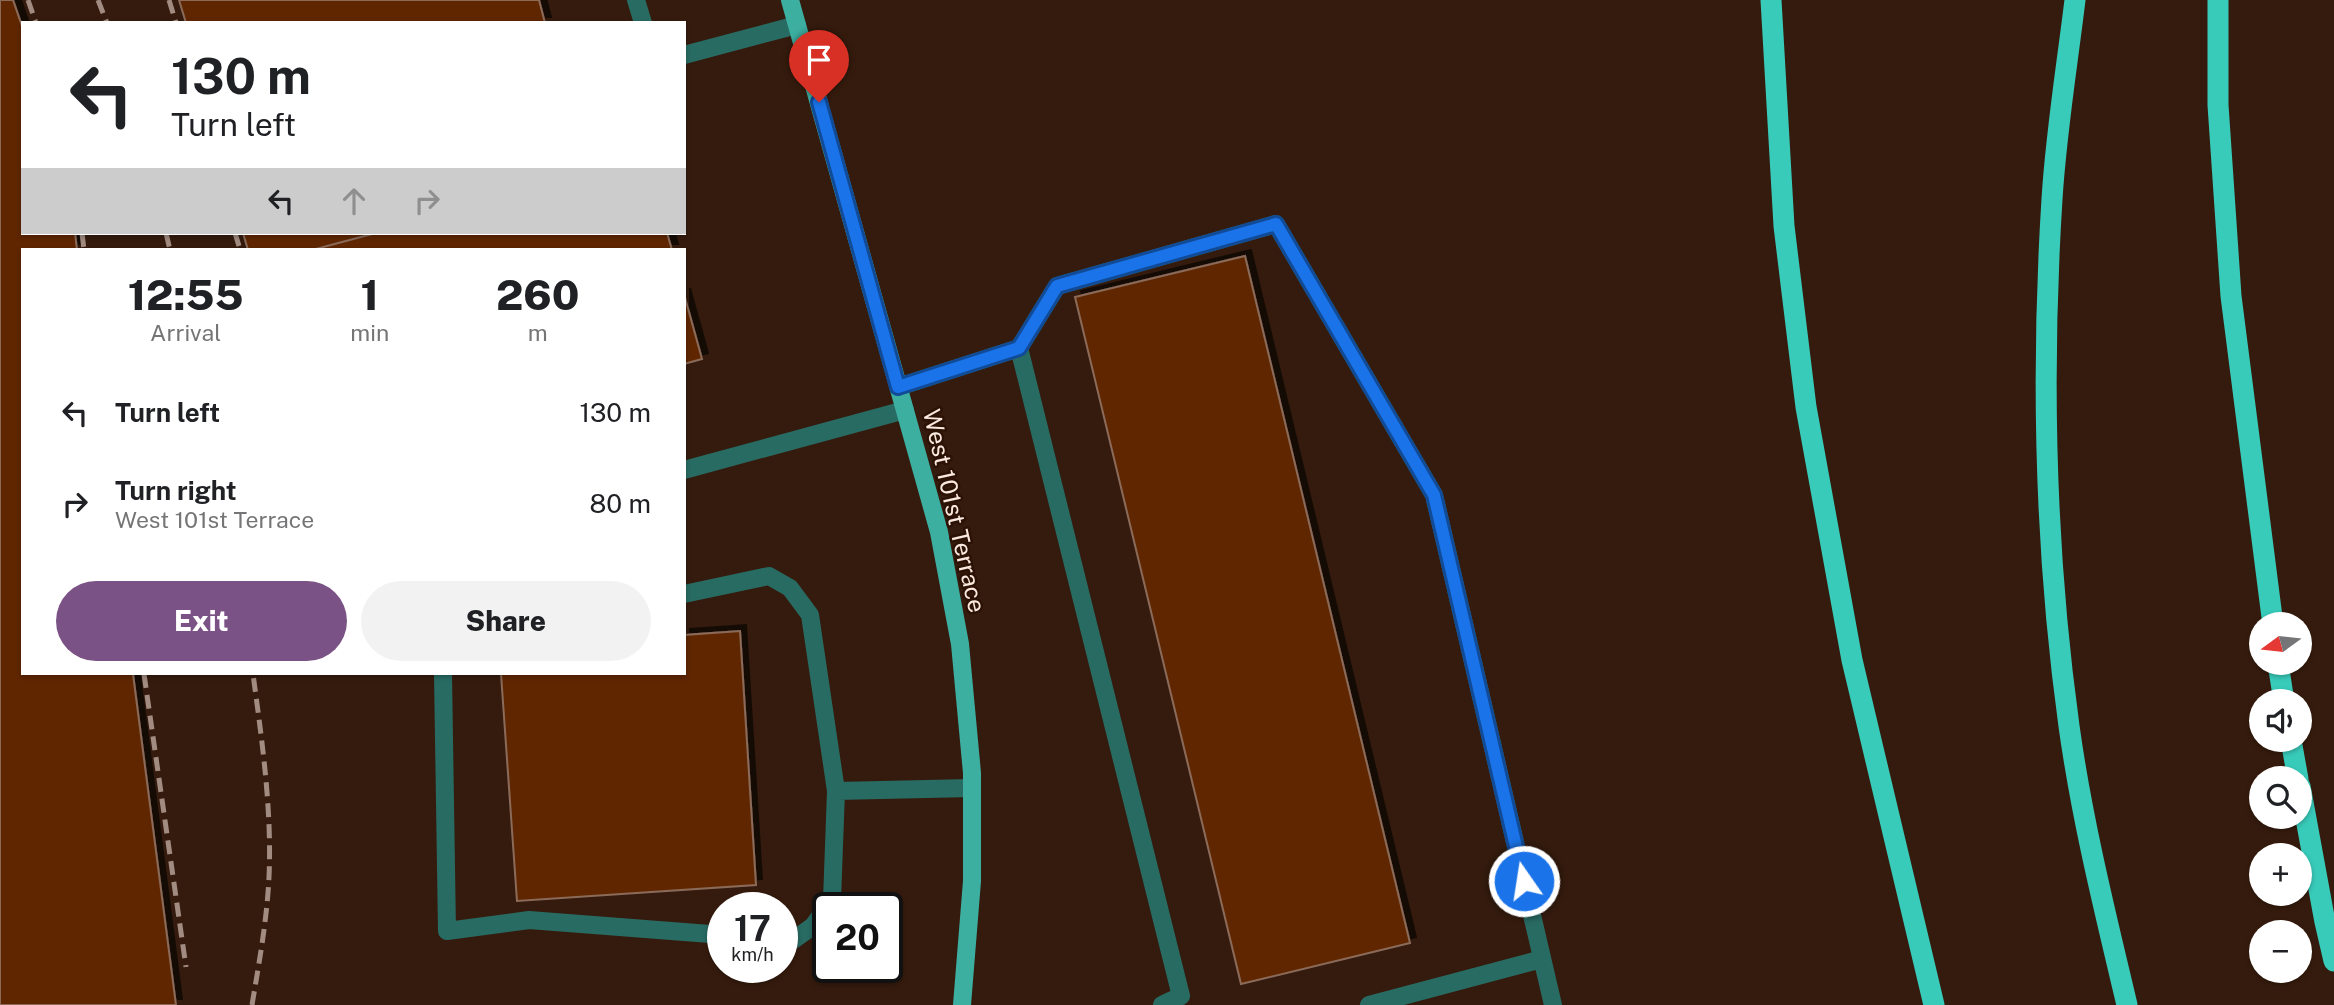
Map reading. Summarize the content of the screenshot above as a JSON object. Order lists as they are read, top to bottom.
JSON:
{
  "streets": {
    "main road": ["West 101st Terrace"]
  },
  "north": "left",
  "page": {
    "turn": ["130 m", "Turn left"],
    "eta": [
      "12:55",
      "Arrival",
      "1",
      "min",
      "260",
      "m"
    ],
    "list": [
      {
        "name": "Turn left",
        "value": "130 m"
      },
      {
        "name": "Turn right",
        "note": "West 101st Terrace",
        "value": "80 m"
      }
    ],
    "buttons": ["Exit", "Share"],
    "map_buttons": ["+", "−"],
    "speed": "17 km/h",
    "limit": "20"
  }
}
